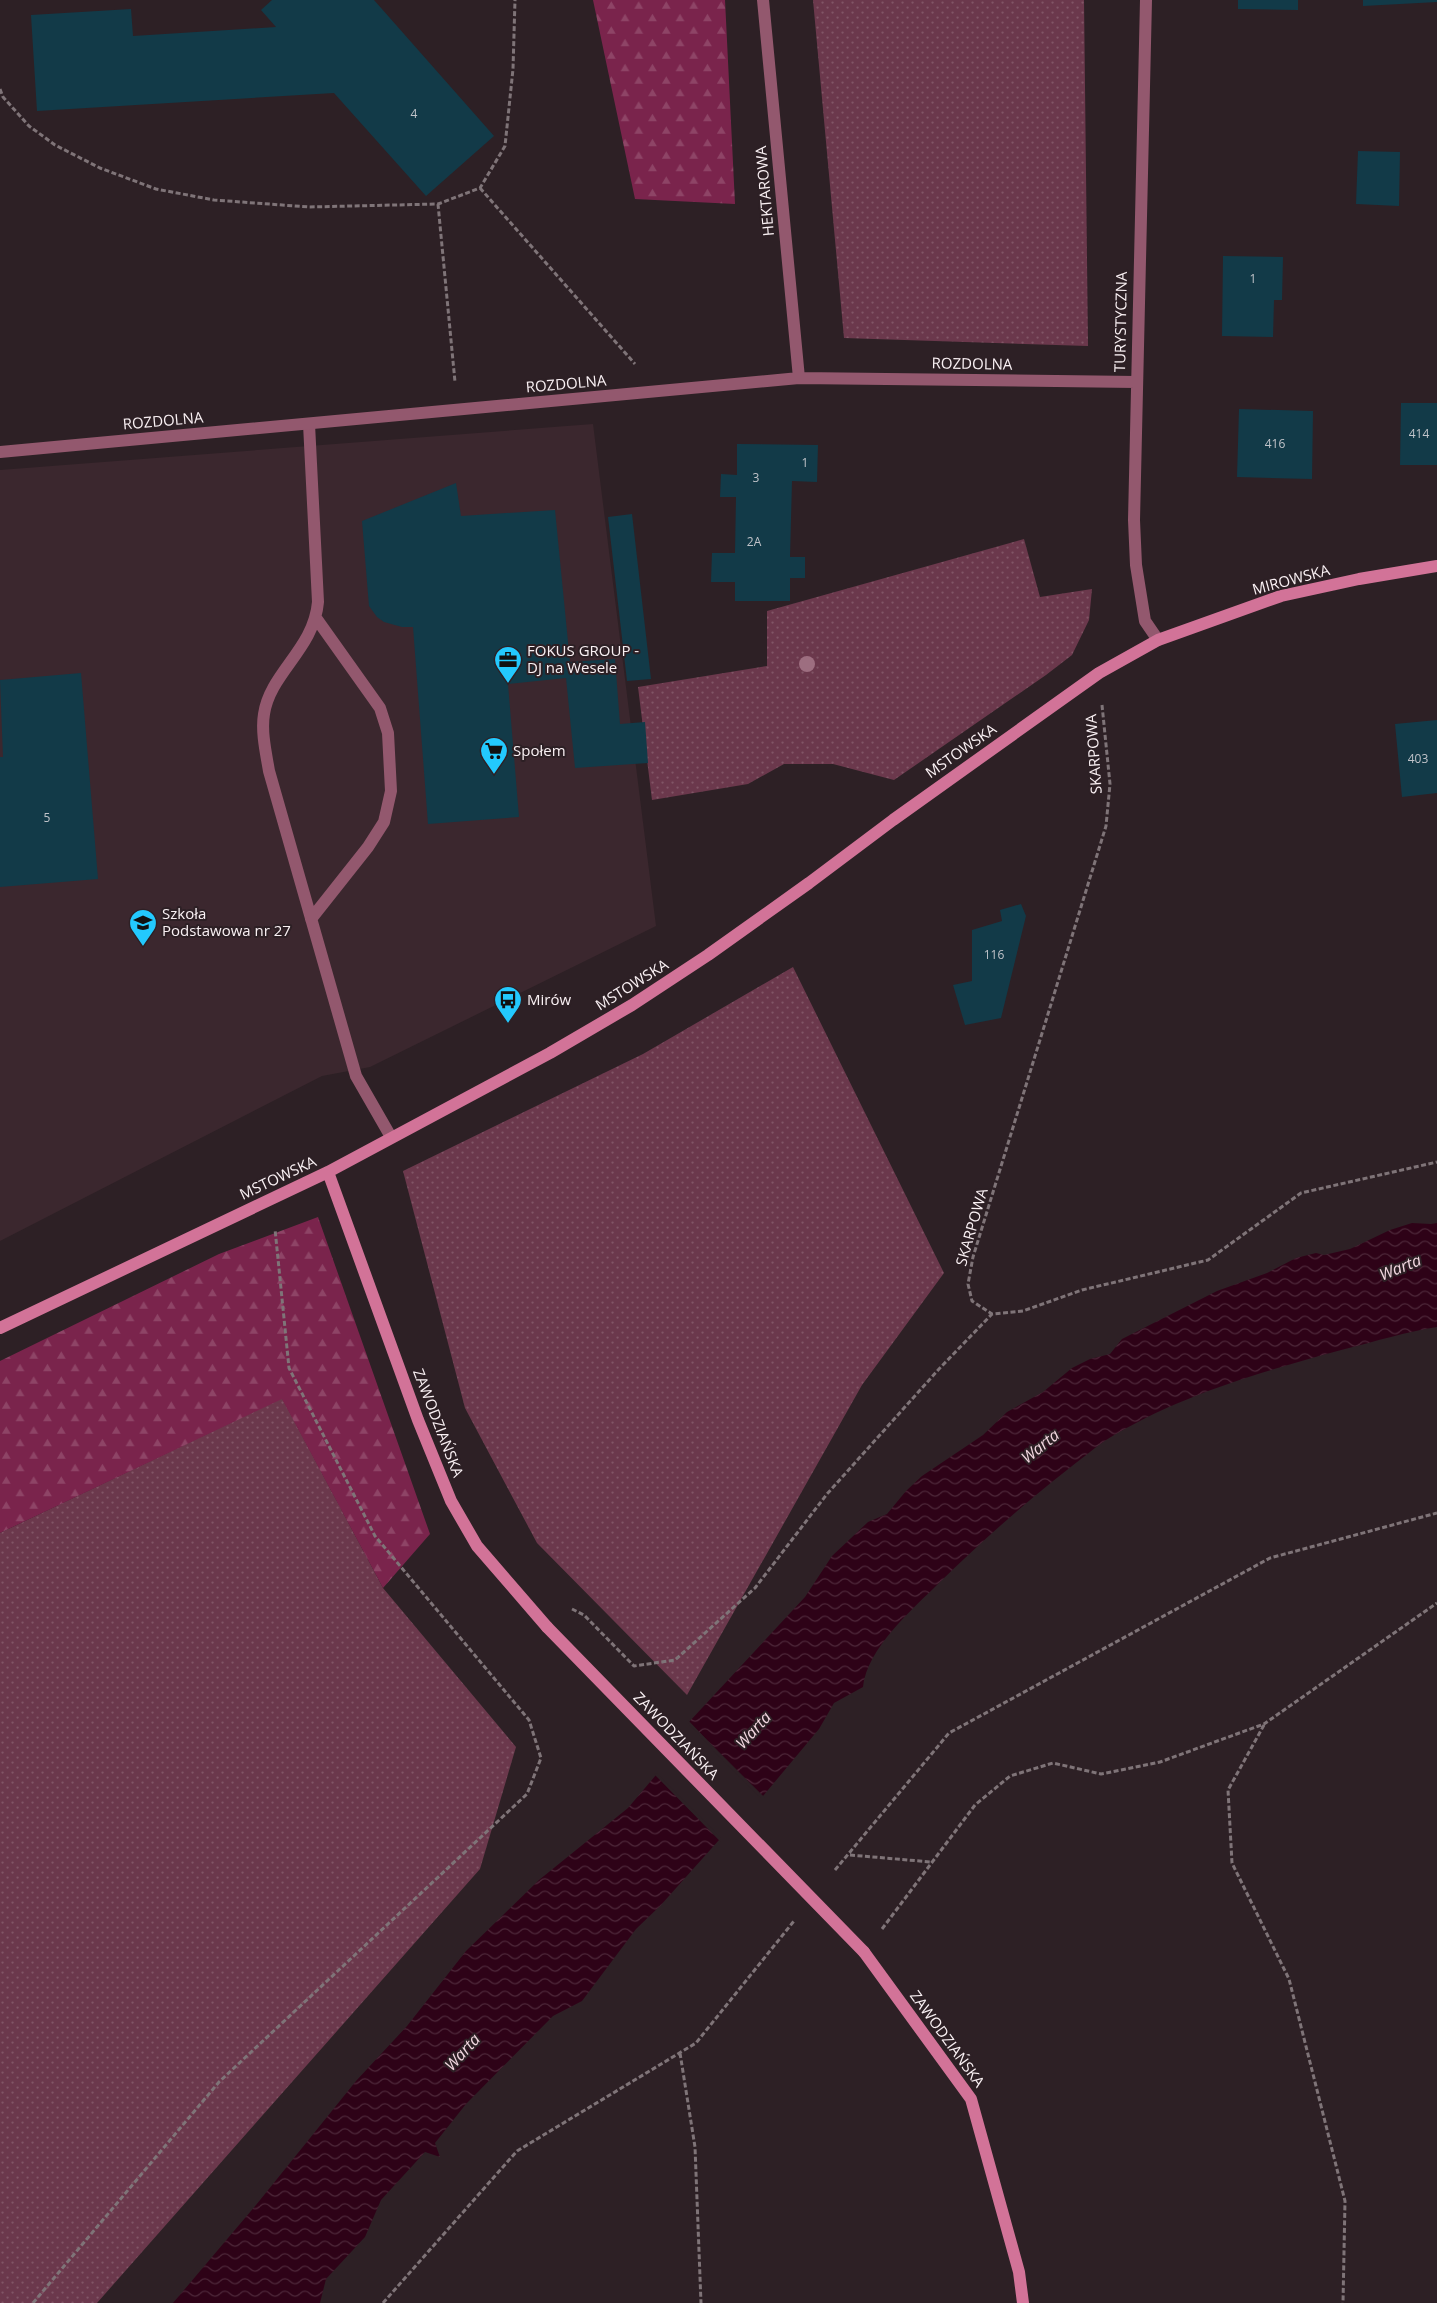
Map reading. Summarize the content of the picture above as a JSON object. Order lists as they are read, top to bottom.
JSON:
{
  "streets": {
    "street": [
      "HEKTAROWA",
      "TURYSTYCZNA",
      "ROZDOLNA",
      "MIROWSKA",
      "MSTOWSKA",
      "ZAWODZIAŃSKA"
    ],
    "path": ["SKARPOWA"]
  },
  "crossings": [
    ["HEKTAROWA", "ROZDOLNA"],
    ["TURYSTYCZNA", "ROZDOLNA"],
    ["TURYSTYCZNA", "MIROWSKA"],
    ["TURYSTYCZNA", "MSTOWSKA"],
    ["MIROWSKA", "MSTOWSKA"],
    ["MSTOWSKA", "SKARPOWA"],
    ["MSTOWSKA", "ZAWODZIAŃSKA"]
  ],
  "water": ["Warta"],
  "places": {
    "office": ["FOKUS GROUP - DJ na Wesele"],
    "supermarket": ["Społem"],
    "school or university": ["Szkoła Podstawowa nr 27"],
    "bus stop": ["Mirów"]
  },
  "house_numbers": [
    "4",
    "1",
    "414",
    "416",
    "1",
    "3",
    "2A",
    "403",
    "5",
    "116"
  ]
}
